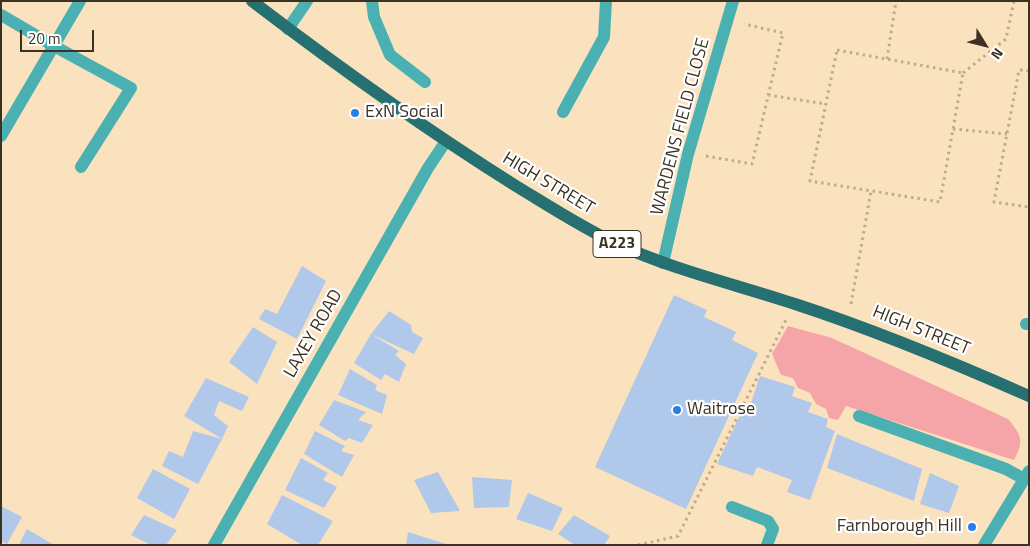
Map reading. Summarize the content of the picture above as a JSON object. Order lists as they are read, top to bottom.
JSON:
{
  "streets": {
    "main road": ["HIGH STREET", "A223"],
    "street": ["WARDENS FIELD CLOSE", "LAXEY ROAD"]
  },
  "crossings": [
    ["WARDENS FIELD CLOSE", "HIGH STREET"],
    ["HIGH STREET", "LAXEY ROAD"]
  ],
  "places": ["ExN Social", "Waitrose", "Farnborough Hill"],
  "scale_bar": "20 m",
  "north": "bottom right"
}
